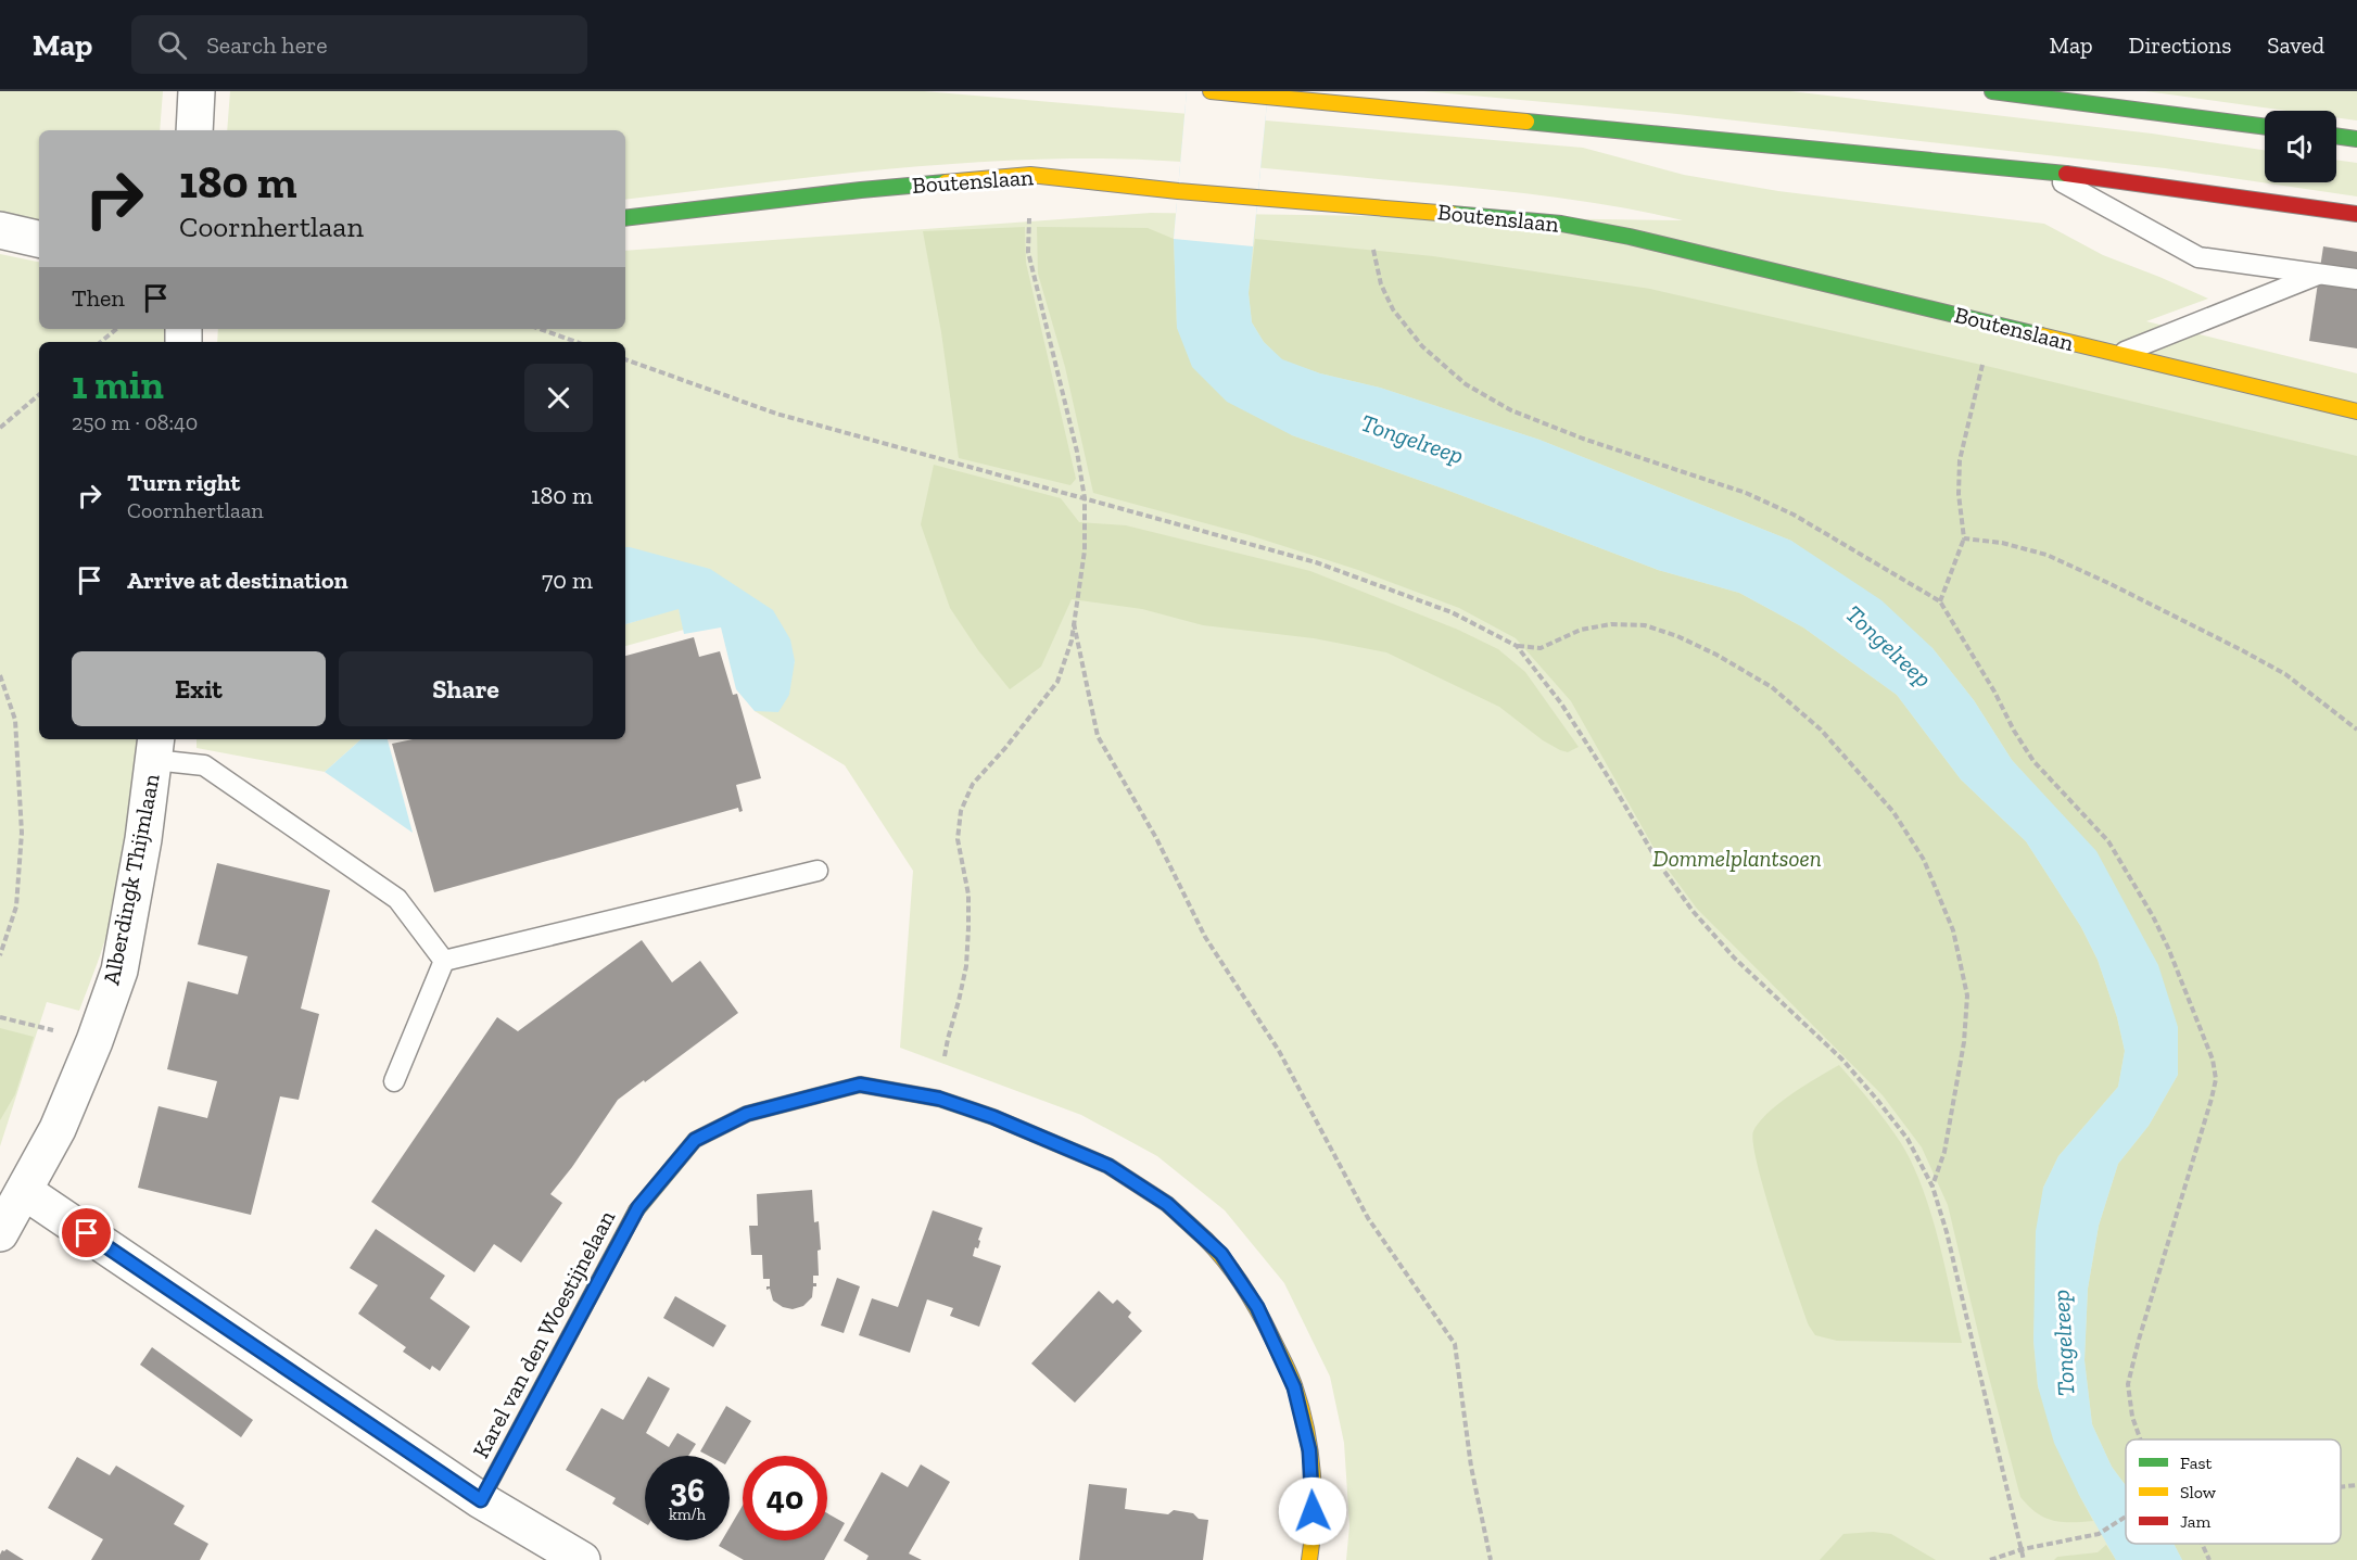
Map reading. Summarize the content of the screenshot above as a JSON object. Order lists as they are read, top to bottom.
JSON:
{
  "streets": {
    "street": ["Boutenslaan", "Alberdingk Thijmlaan", "Karel van den Woestijnelaan"]
  },
  "water": ["Tongelreep"],
  "parks": ["Dommelplantsoen"],
  "legend": ["Fast", "Slow", "Jam"],
  "page": {
    "header": "Map",
    "search": "Search here",
    "nav": ["Map", "Directions", "Saved"],
    "turn": ["180 m", "Coornhertlaan"],
    "then": "Then",
    "heading": ["1 min", "250 m · 08:40"],
    "list": [
      {
        "name": "Turn right",
        "note": "Coornhertlaan",
        "value": "180 m"
      },
      {
        "name": "Arrive at destination",
        "value": "70 m"
      }
    ],
    "buttons": ["Exit", "Share"],
    "speed": "36 km/h",
    "limit": "40"
  }
}
